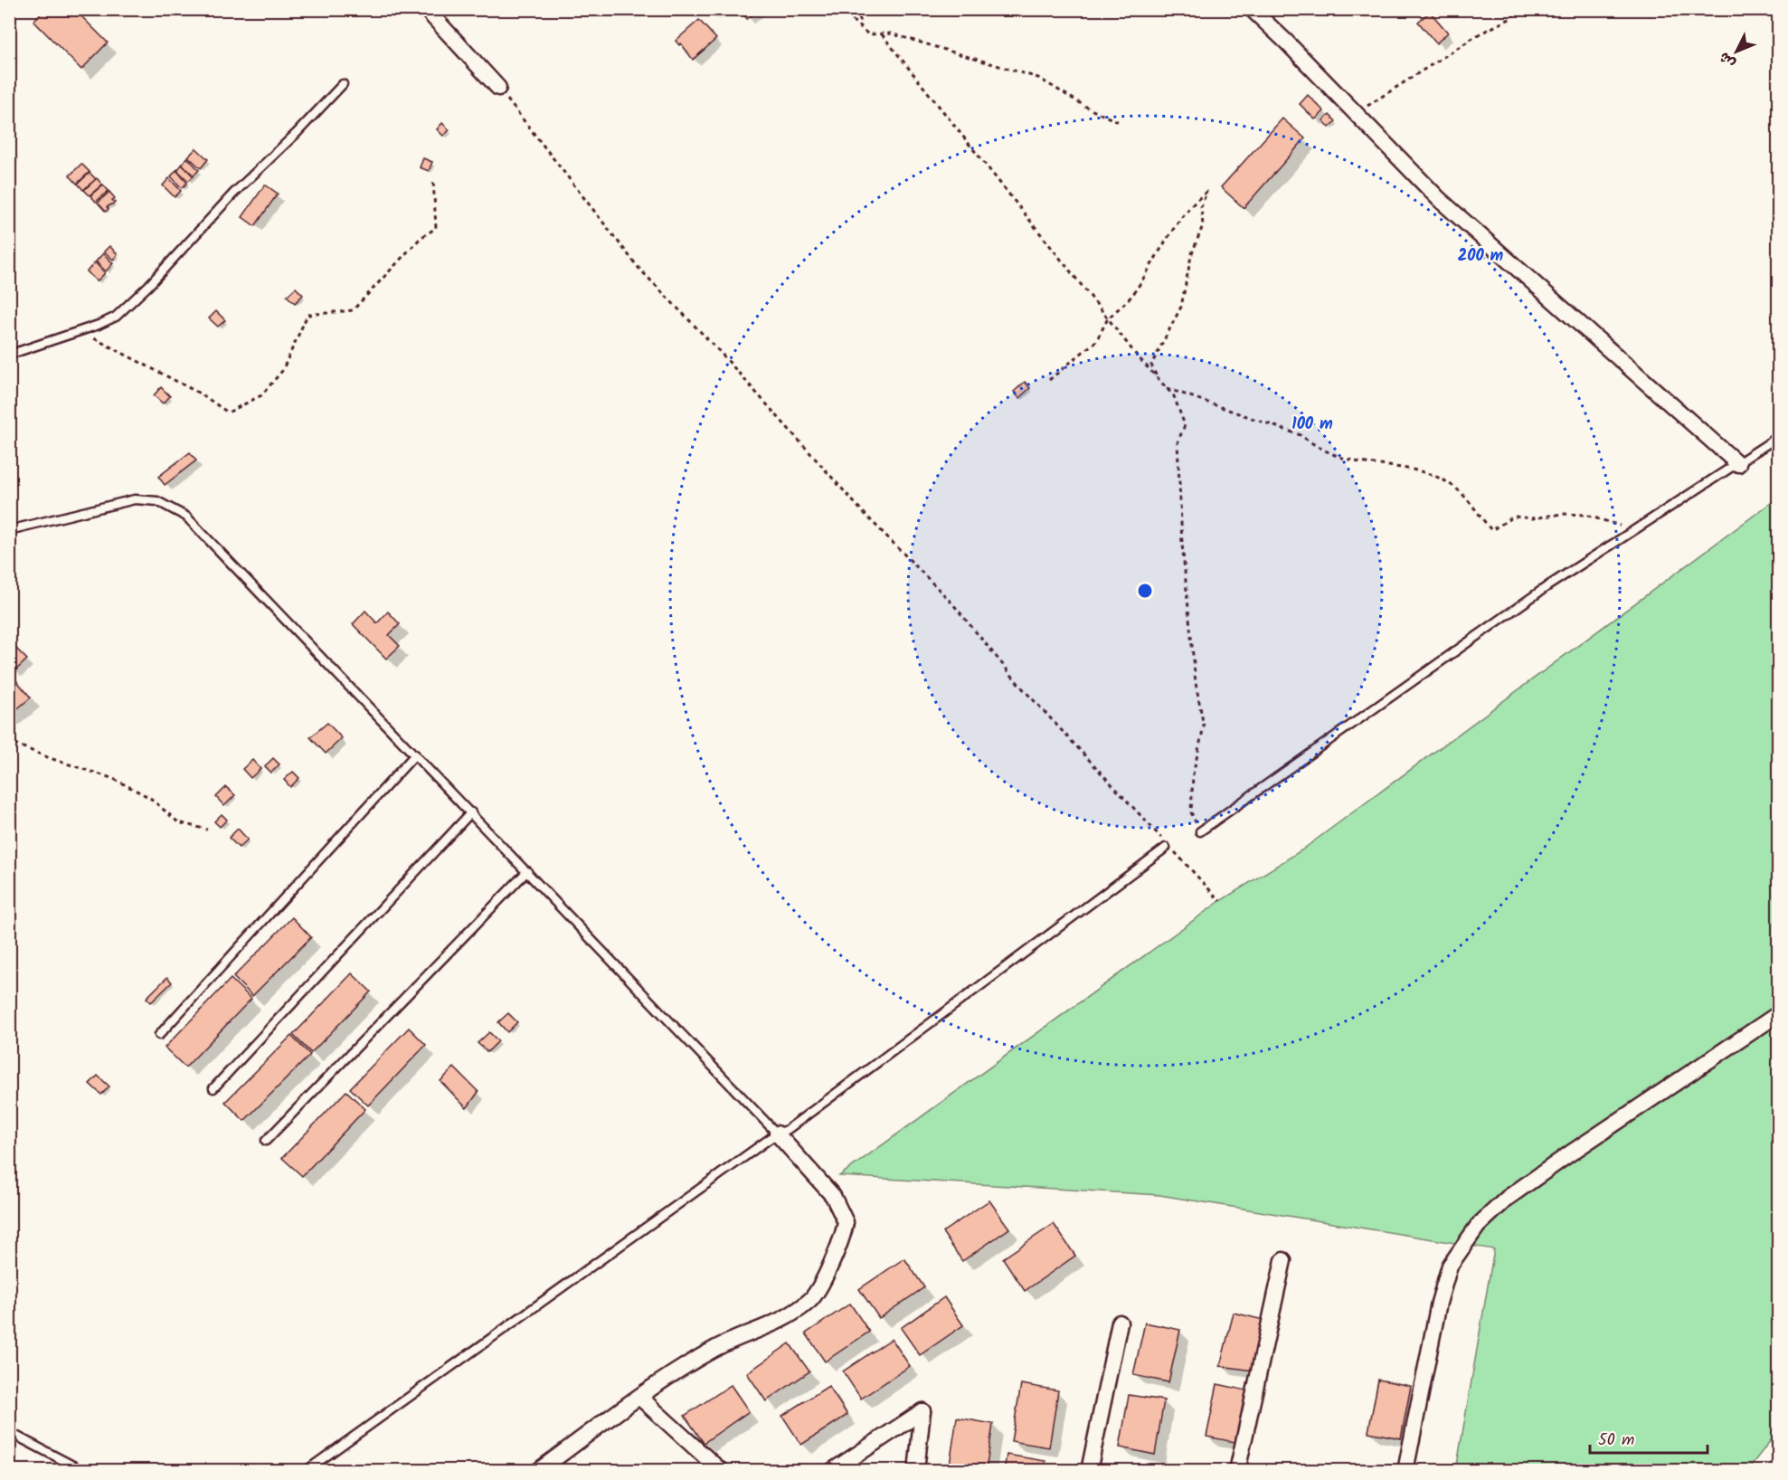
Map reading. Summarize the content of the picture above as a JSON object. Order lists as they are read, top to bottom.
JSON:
{
  "scale_bar": "50 m",
  "north": "bottom left",
  "rings": ["200 m", "100 m"]
}
